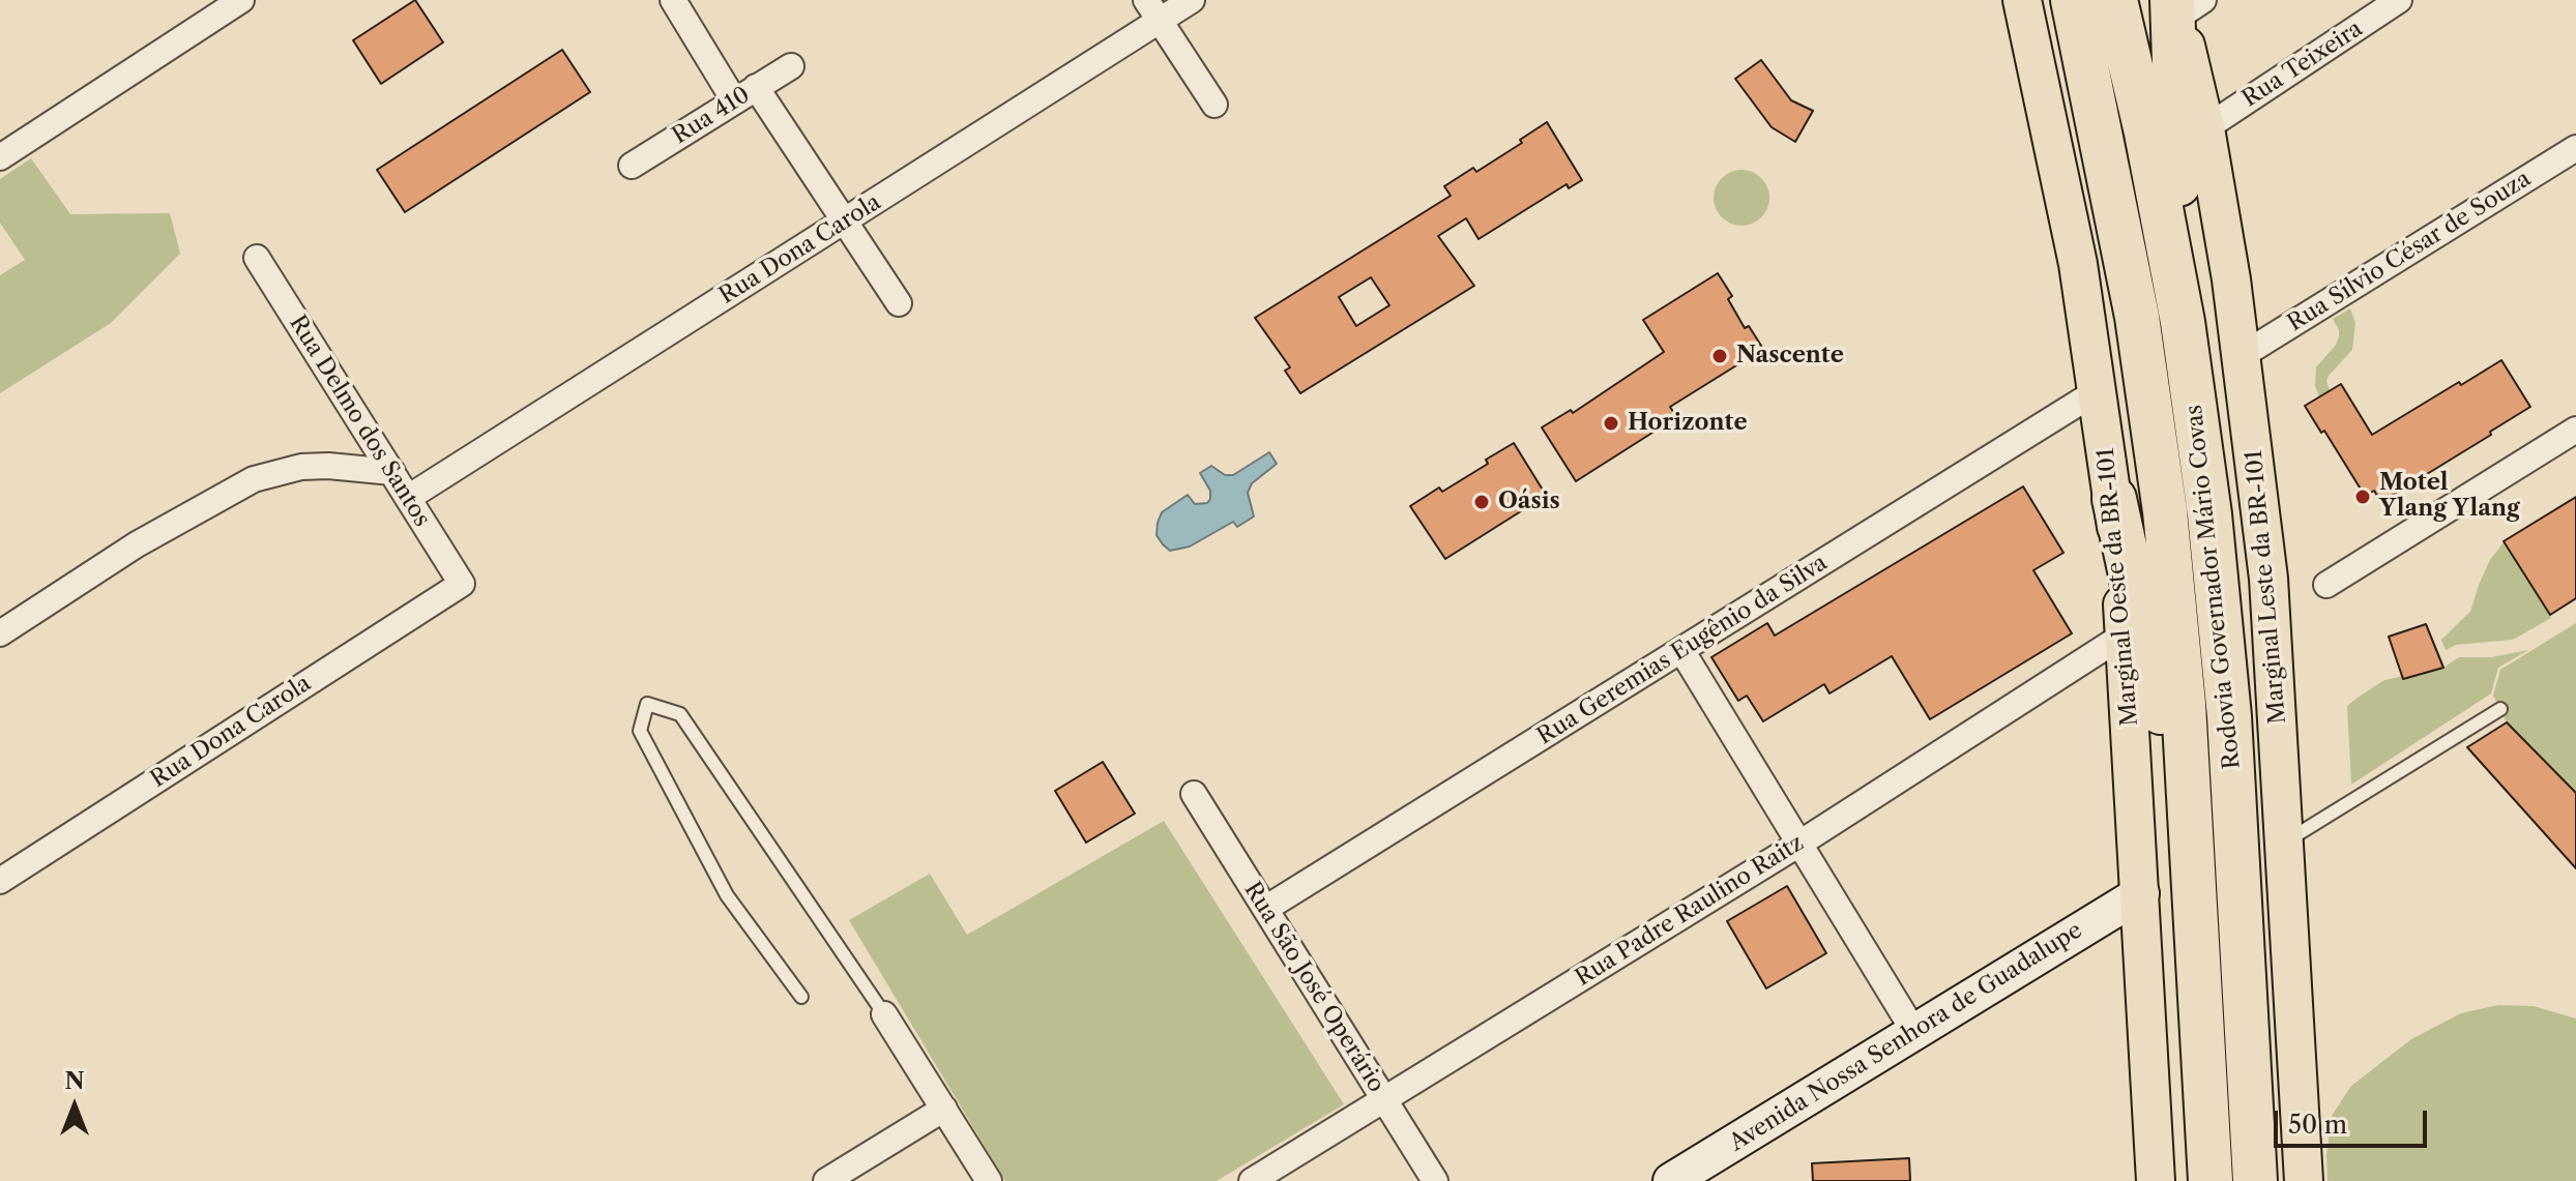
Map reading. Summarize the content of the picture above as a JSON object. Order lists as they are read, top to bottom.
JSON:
{
  "streets": {
    "highway": ["Rodovia Governador Mário Covas"],
    "main road": ["Marginal Oeste da BR-101", "Marginal Leste da BR-101"],
    "street": [
      "Rua Teixeira",
      "Rua 410",
      "Rua Dona Carola",
      "Rua Sílvio César de Souza",
      "Rua Delmo dos Santos",
      "Rua Geremias Eugênio da Silva",
      "Rua Padre Raulino Raitz",
      "Rua São José Operário",
      "Avenida Nossa Senhora de Guadalupe"
    ]
  },
  "crossings": [
    ["Rua Teixeira", "Marginal Leste da BR-101"],
    ["Rua Dona Carola", "Rua Delmo dos Santos"],
    ["Rua Sílvio César de Souza", "Marginal Leste da BR-101"],
    ["Marginal Oeste da BR-101", "Rua Geremias Eugênio da Silva"],
    ["Marginal Oeste da BR-101", "Rua Padre Raulino Raitz"],
    ["Marginal Oeste da BR-101", "Avenida Nossa Senhora de Guadalupe"],
    ["Rua Geremias Eugênio da Silva", "Rua São José Operário"],
    ["Rua Padre Raulino Raitz", "Rua São José Operário"]
  ],
  "places": [
    "Nascente",
    "Horizonte",
    "Motel Ylang Ylang",
    "Oásis"
  ],
  "scale_bar": "50 m",
  "north": "top"
}
